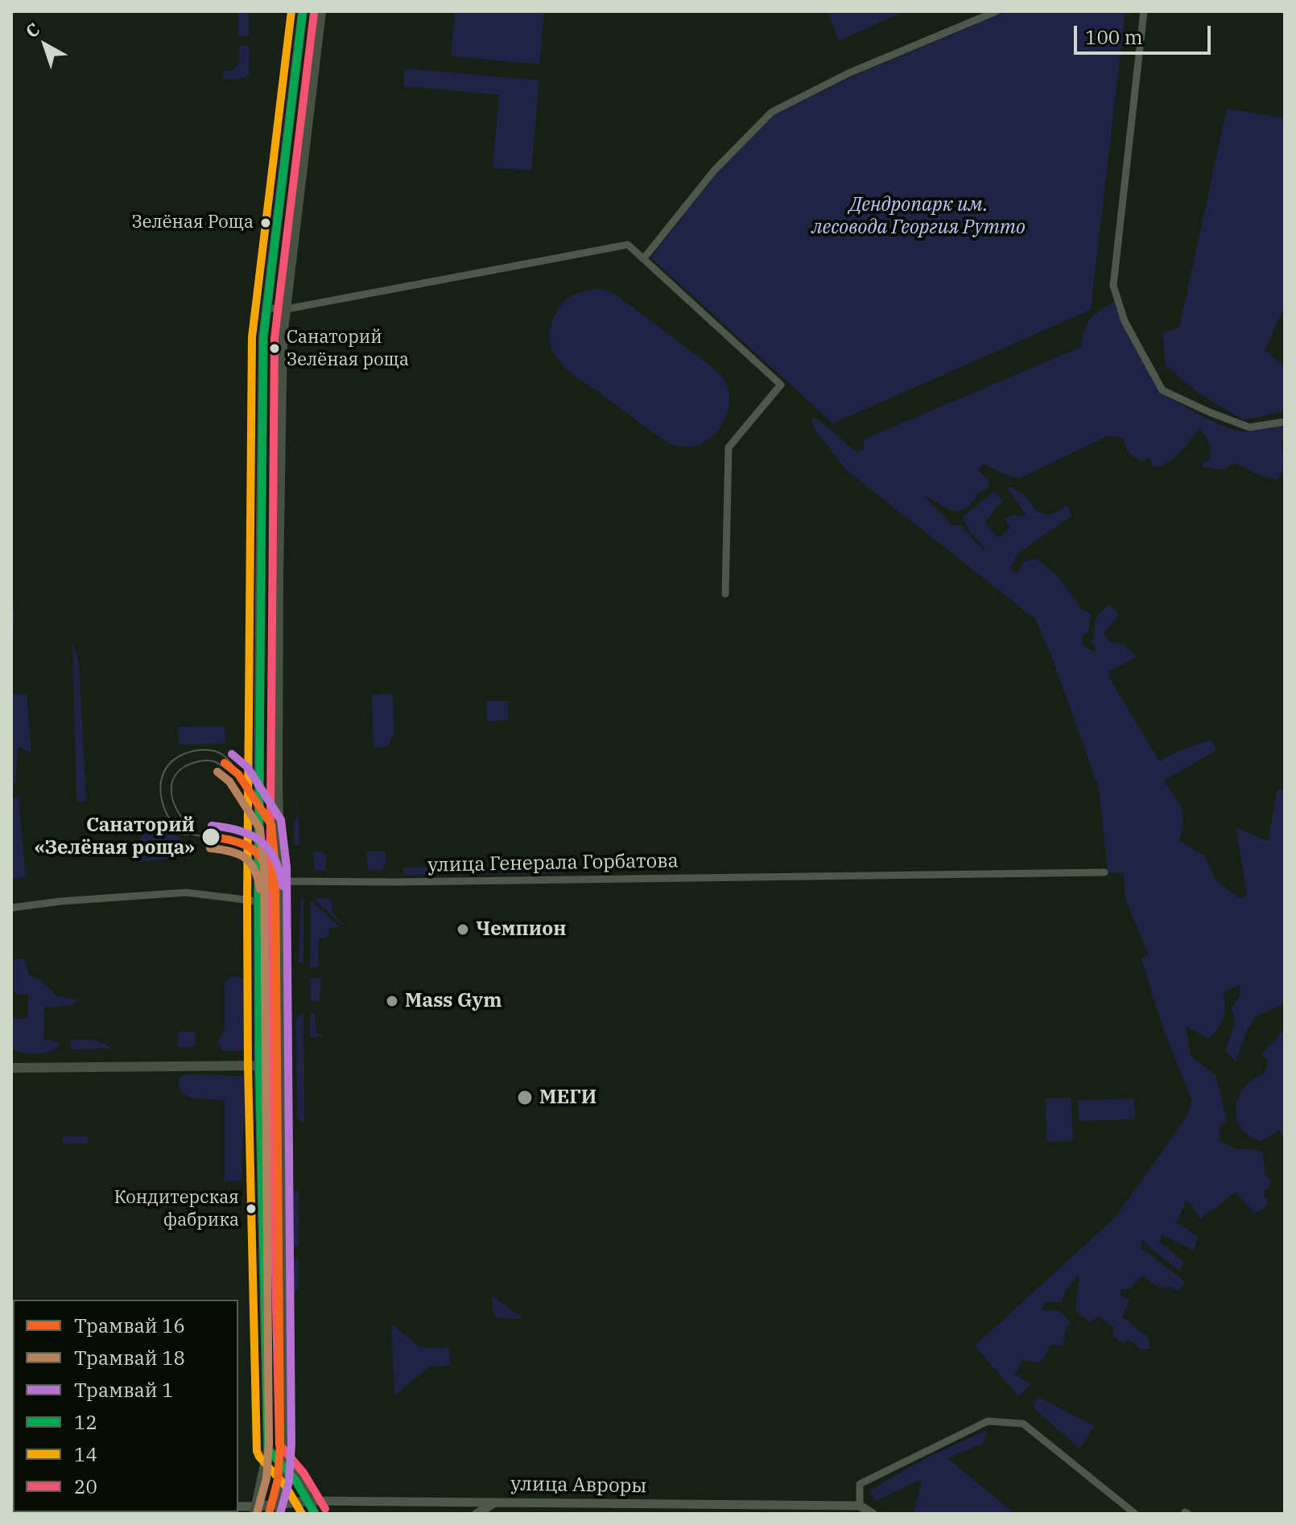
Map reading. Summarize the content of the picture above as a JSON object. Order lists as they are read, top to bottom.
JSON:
{
  "streets": {
    "main road": ["улица Авроры"],
    "street": ["улица Генерала Горбатова"]
  },
  "parks": ["Дендропарк им. лесовода Георгия Рутто"],
  "places": [
    "Зелёная Роща",
    "Санаторий Зелёная роща",
    "Санаторий «Зелёная роща»",
    "Чемпион",
    "Mass Gym",
    "МЕГИ",
    "Кондитерская фабрика"
  ],
  "lines": [
    "transit line 12",
    "transit line 14",
    "transit line 20",
    "tram line 1",
    "tram line 16",
    "tram line 18"
  ],
  "legend": [
    "Трамвай 16",
    "Трамвай 18",
    "Трамвай 1",
    "12",
    "14",
    "20"
  ],
  "scale_bar": "100 m",
  "north": "top left"
}
